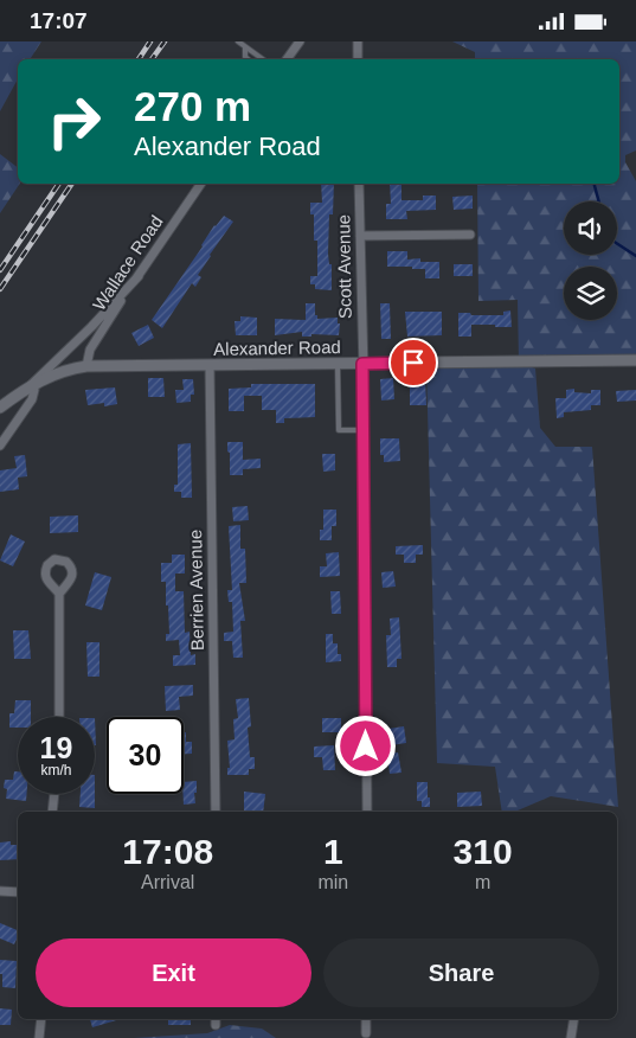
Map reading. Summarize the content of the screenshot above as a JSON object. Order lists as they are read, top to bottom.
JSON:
{
  "streets": {
    "street": [
      "Wallace Road",
      "Scott Avenue",
      "Alexander Road",
      "Berrien Avenue"
    ]
  },
  "crossings": [
    ["Wallace Road", "Alexander Road"],
    ["Scott Avenue", "Alexander Road"],
    ["Alexander Road", "Berrien Avenue"]
  ],
  "page": {
    "status": "17:07",
    "turn": ["270 m", "Alexander Road"],
    "speed": "19 km/h",
    "limit": "30",
    "eta": [
      "17:08",
      "Arrival",
      "1",
      "min",
      "310",
      "m"
    ],
    "buttons": ["Exit", "Share"]
  }
}
